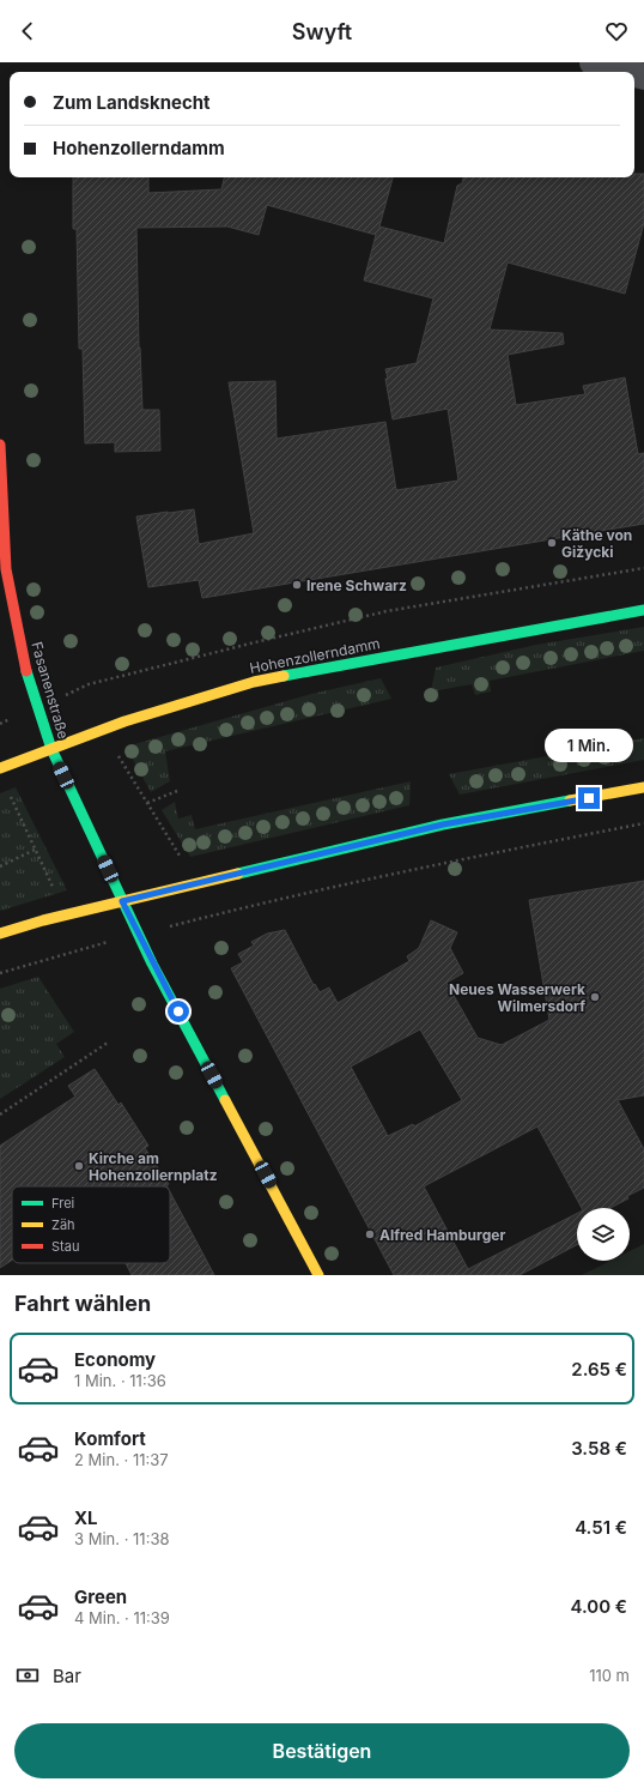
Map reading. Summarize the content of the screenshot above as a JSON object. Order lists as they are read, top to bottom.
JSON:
{
  "streets": {
    "main road": ["Hohenzollerndamm", "Fasanenstraße"]
  },
  "crossings": [
    ["Hohenzollerndamm", "Fasanenstraße"]
  ],
  "places": [
    "Käthe von Gižycki",
    "Irene Schwarz",
    "Neues Wasserwerk Wilmersdorf",
    "Kirche am Hohenzollernplatz",
    "Alfred Hamburger"
  ],
  "legend": ["Frei", "Zäh", "Stau"],
  "page": {
    "header": "Swyft",
    "banner": ["Zum Landsknecht", "Hohenzollerndamm"],
    "bubble": "1 Min.",
    "heading": "Fahrt wählen",
    "list": [
      {
        "name": "Economy",
        "note": "1 Min. · 11:36",
        "value": "2.65 €"
      },
      {
        "name": "Komfort",
        "note": "2 Min. · 11:37",
        "value": "3.58 €"
      },
      {
        "name": "XL",
        "note": "3 Min. · 11:38",
        "value": "4.51 €"
      },
      {
        "name": "Green",
        "note": "4 Min. · 11:39",
        "value": "4.00 €"
      }
    ],
    "pay": ["Bar", "110 m"],
    "buttons": "Bestätigen"
  }
}
